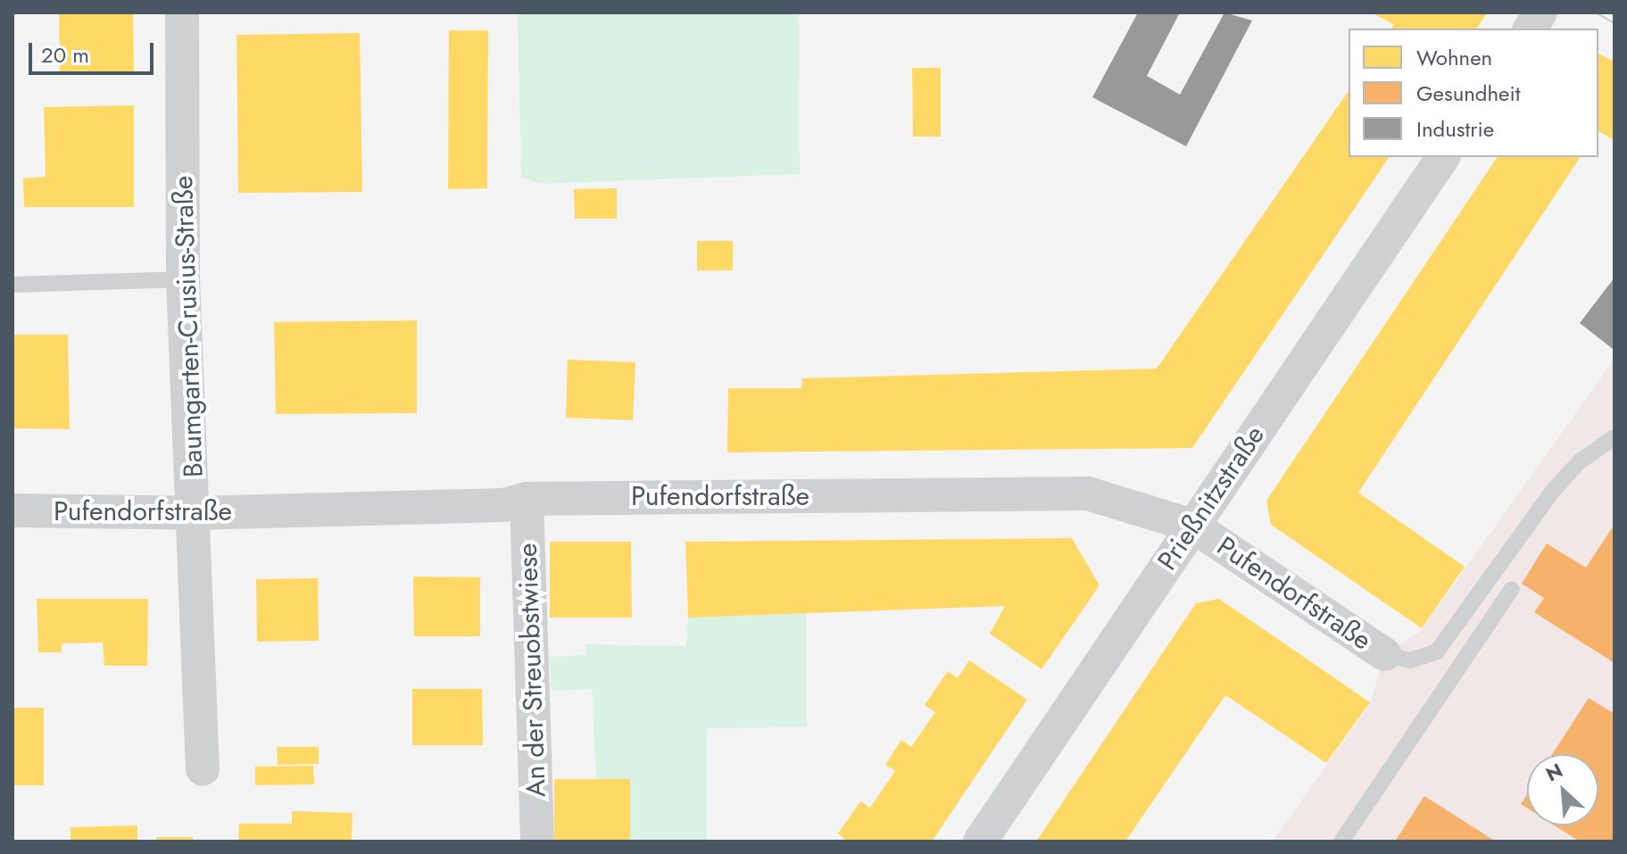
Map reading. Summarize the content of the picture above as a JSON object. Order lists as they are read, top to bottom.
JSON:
{
  "streets": {
    "street": [
      "Baumgarten-Crusius-Straße",
      "Pufendorfstraße",
      "Prießnitzstraße",
      "An der Streuobstwiese"
    ]
  },
  "crossings": [
    ["Baumgarten-Crusius-Straße", "Pufendorfstraße"],
    ["Pufendorfstraße", "Prießnitzstraße"],
    ["Pufendorfstraße", "An der Streuobstwiese"]
  ],
  "legend": ["Wohnen", "Gesundheit", "Industrie"],
  "scale_bar": "20 m",
  "north": "top left"
}
